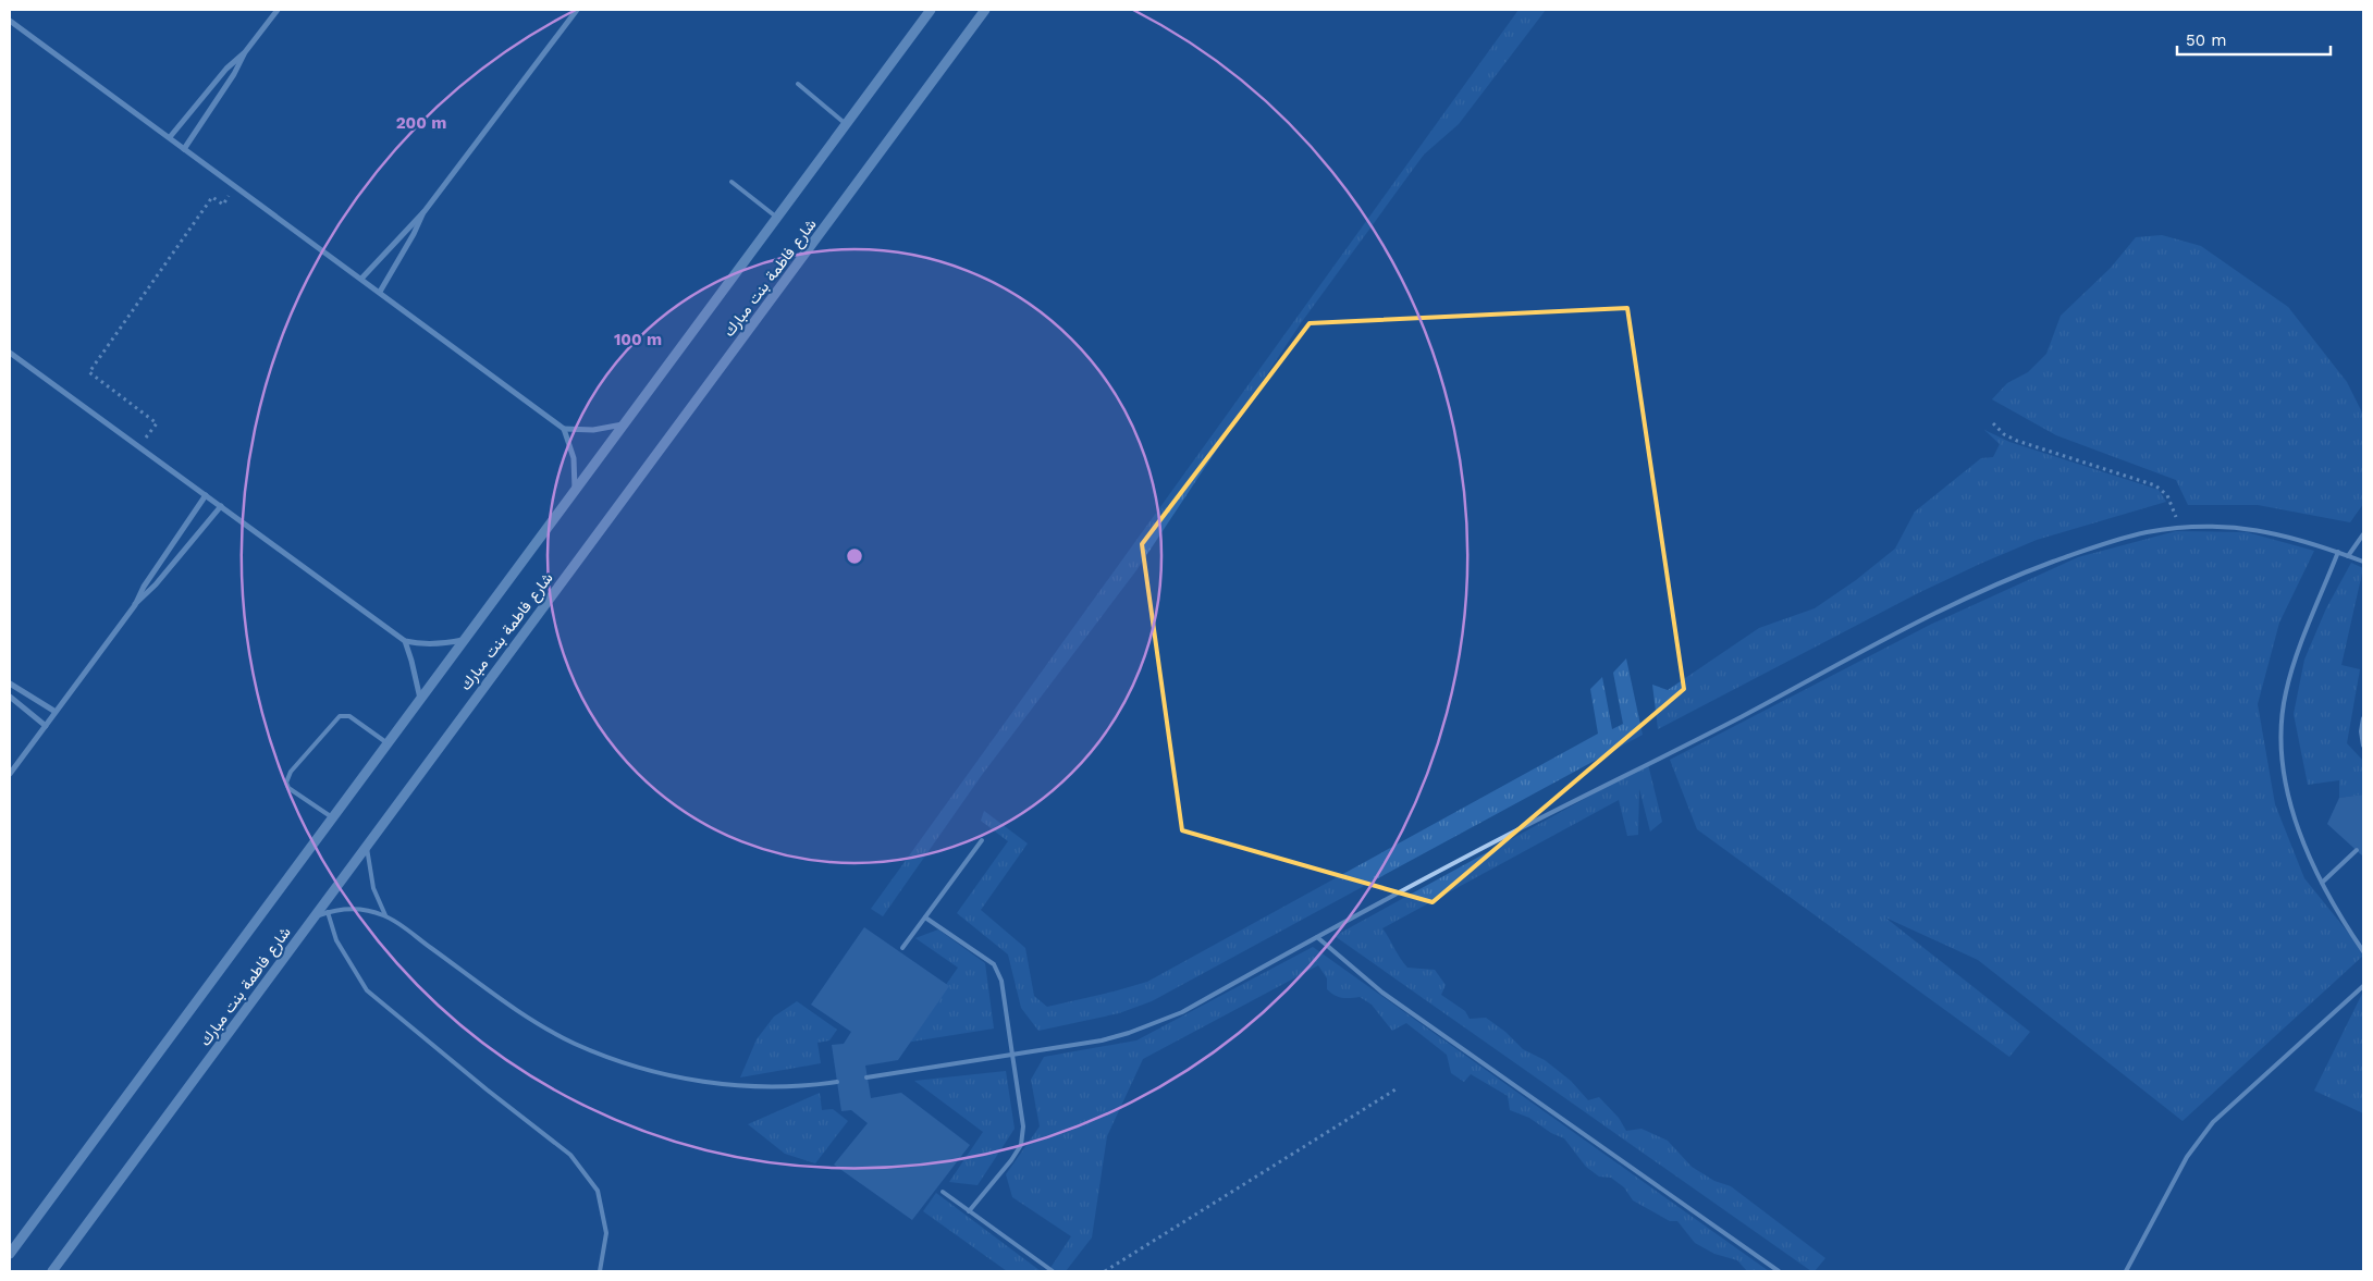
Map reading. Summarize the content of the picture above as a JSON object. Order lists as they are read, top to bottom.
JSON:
{
  "streets": {
    "street": ["شارع فاطمة بنت مبارك"]
  },
  "scale_bar": "50 m",
  "rings": ["200 m", "100 m"]
}
